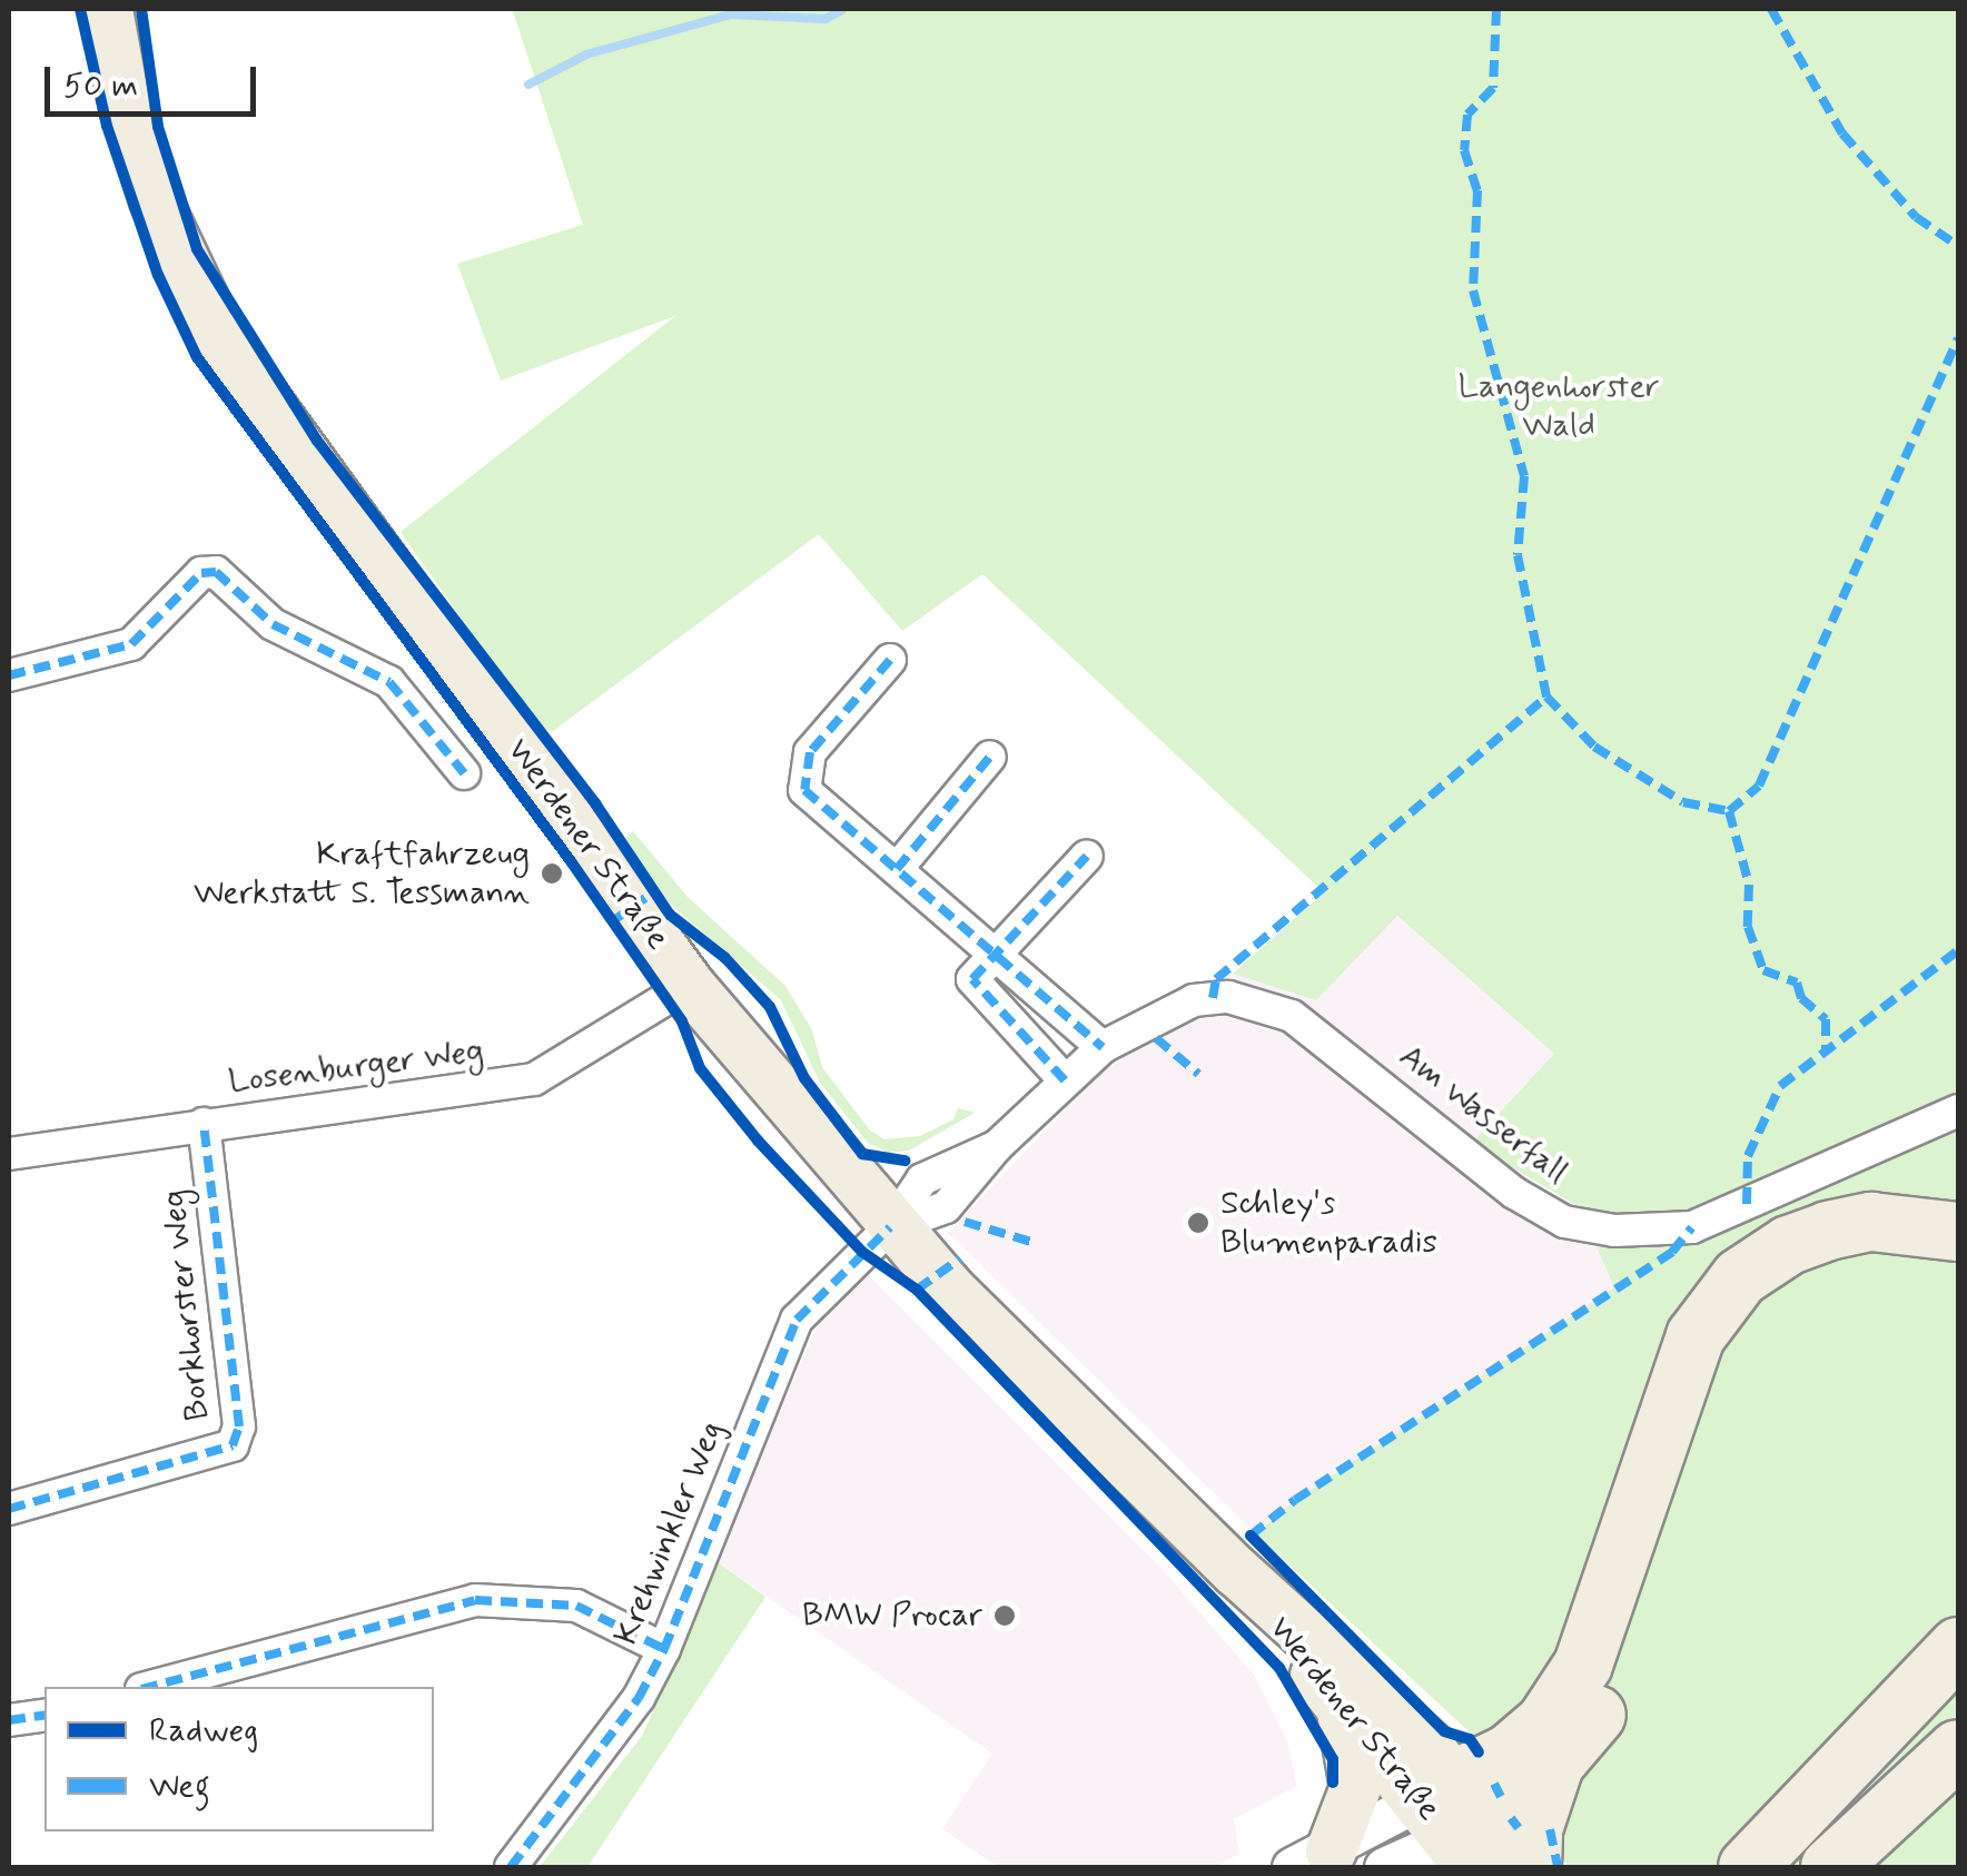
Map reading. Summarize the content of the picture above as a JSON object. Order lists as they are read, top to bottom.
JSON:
{
  "streets": {
    "main road": ["Werdener Straße"],
    "street": [
      "Losenburger Weg",
      "Am Wasserfall",
      "Borkhorster Weg",
      "Krehwinkler Weg"
    ]
  },
  "crossings": [
    ["Werdener Straße", "Losenburger Weg"],
    ["Werdener Straße", "Am Wasserfall"],
    ["Werdener Straße", "Krehwinkler Weg"],
    ["Losenburger Weg", "Borkhorster Weg"],
    ["Am Wasserfall", "Krehwinkler Weg"]
  ],
  "parks": ["Langenhorster Wald"],
  "places": ["Kraftfahrzeug Werkstatt S. Tessmann", "Schley's Blumenparadis", "BMW Procar"],
  "legend": ["Radweg", "Weg"],
  "scale_bar": "50 m"
}
